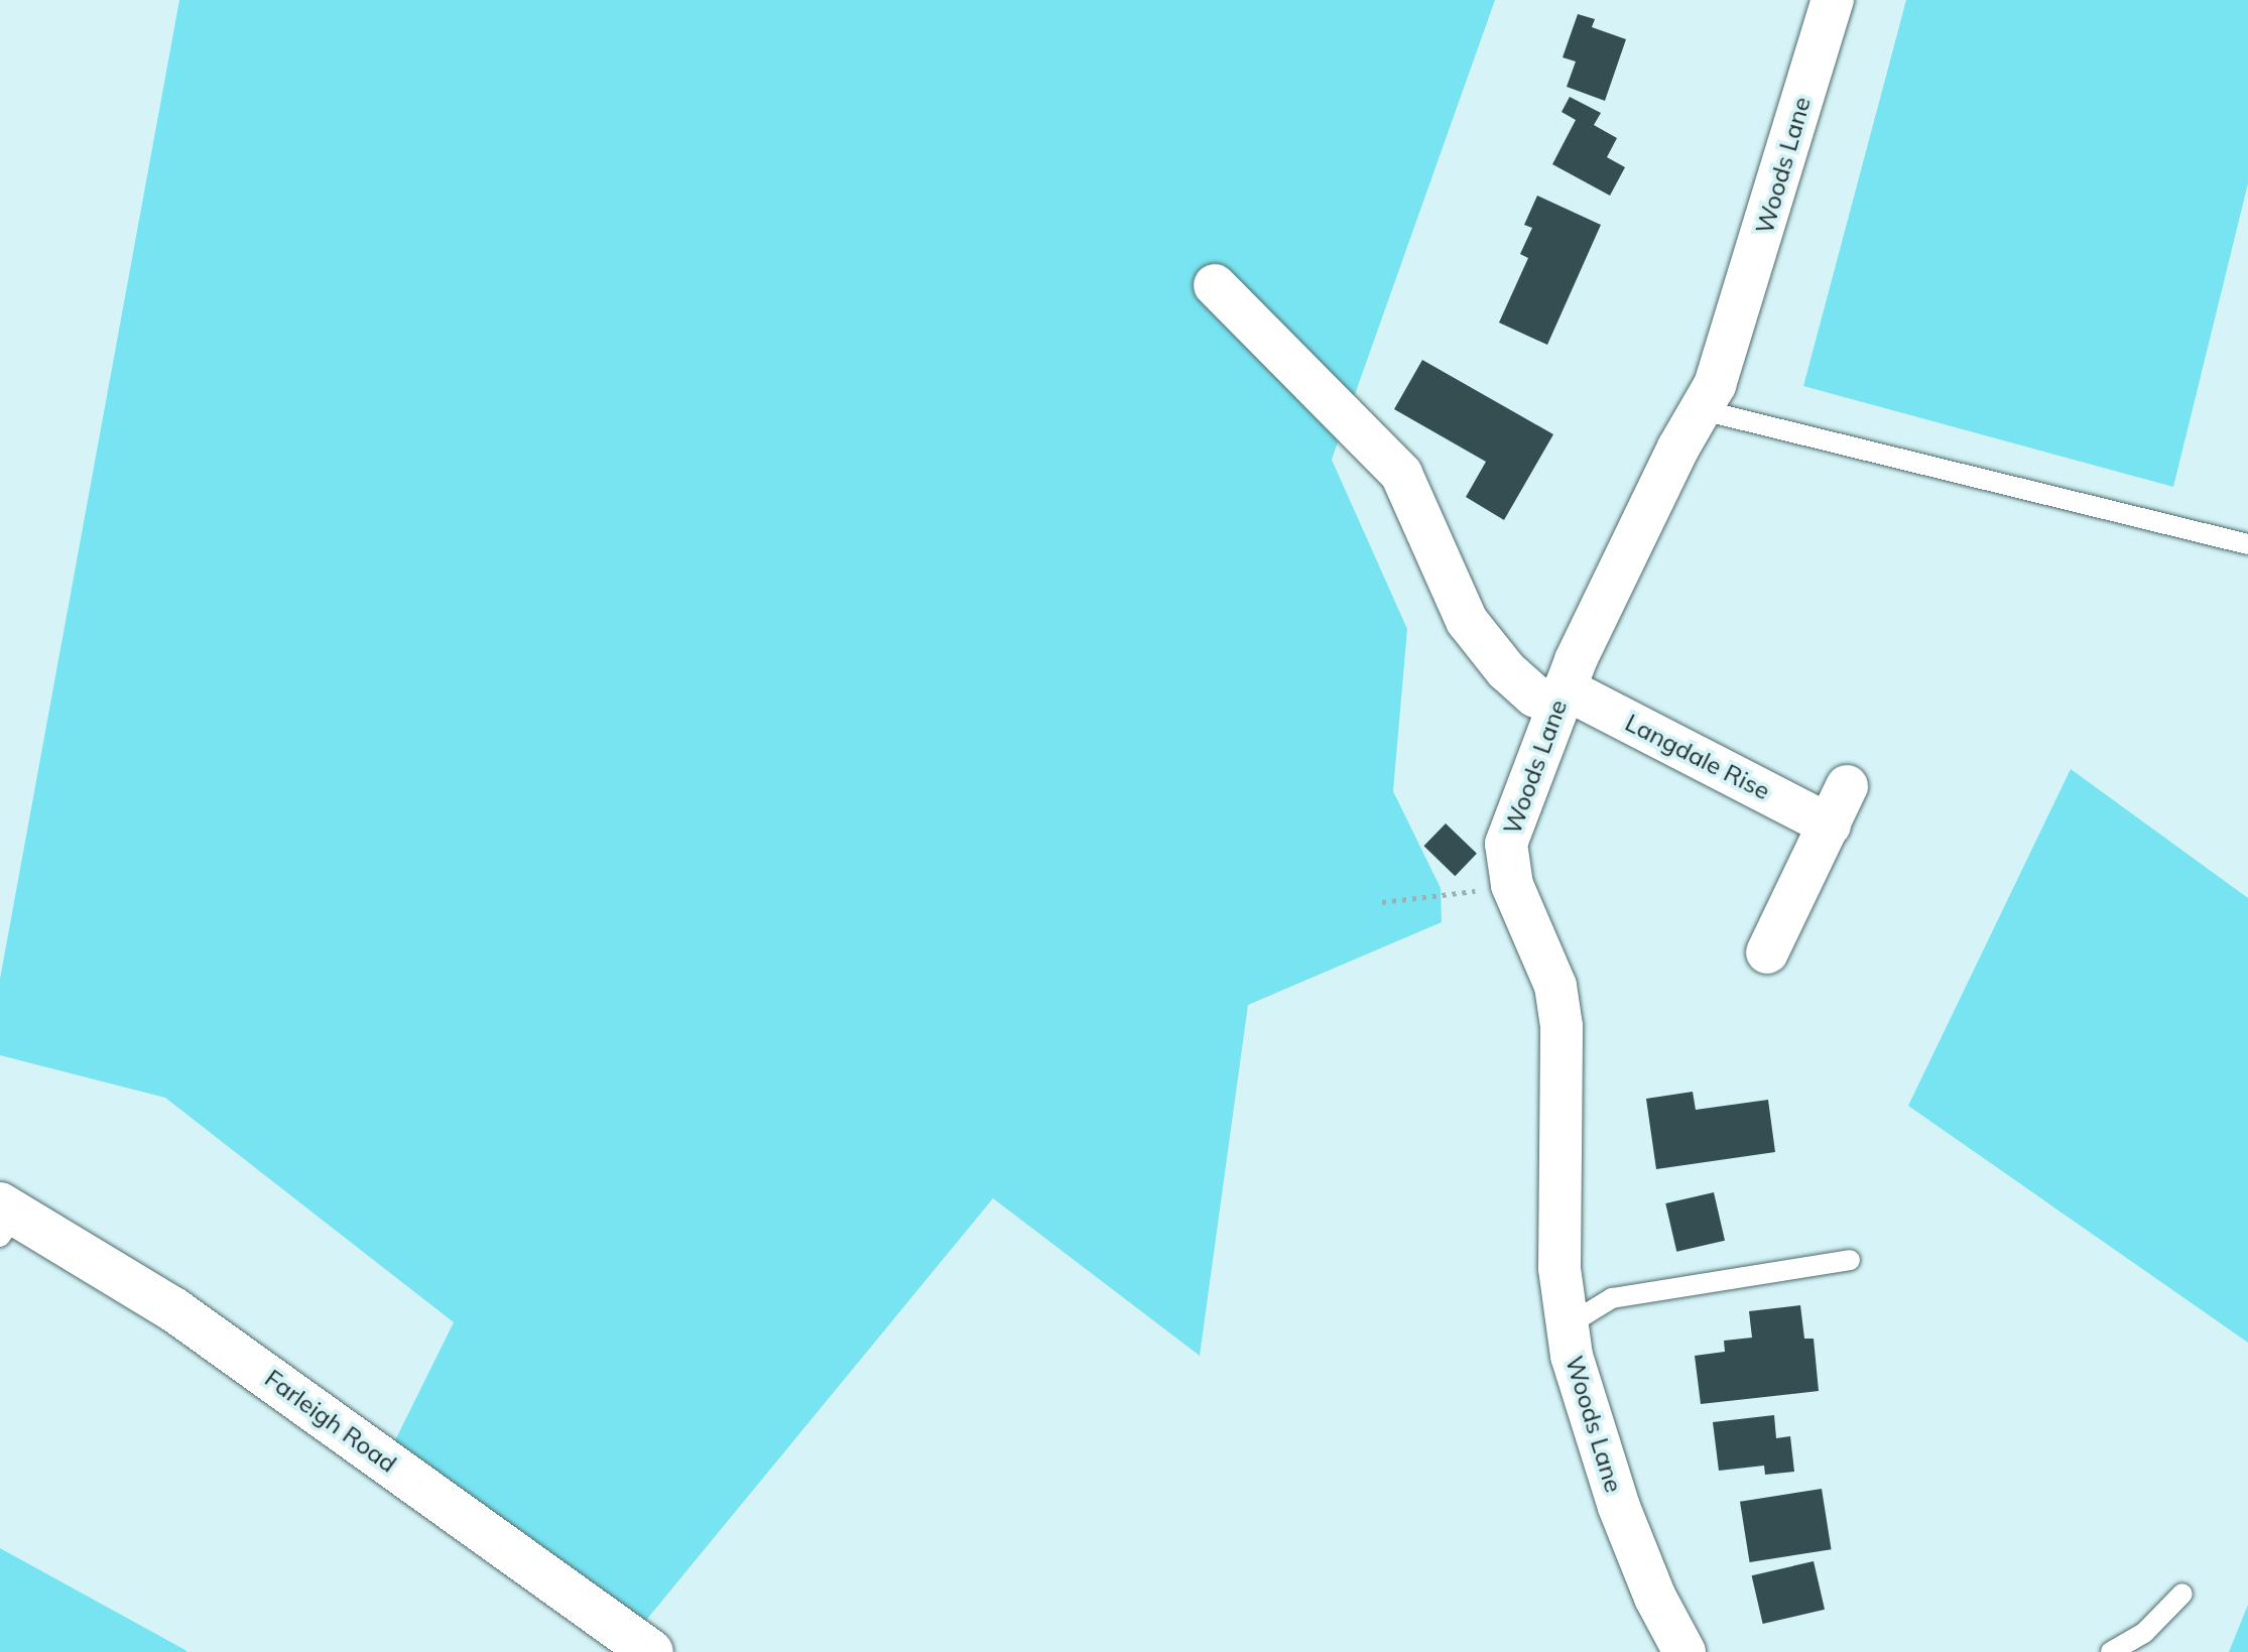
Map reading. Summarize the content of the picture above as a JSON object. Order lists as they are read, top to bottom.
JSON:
{
  "streets": {
    "main road": ["Farleigh Road"],
    "street": ["Woods Lane", "Langdale Rise"]
  },
  "crossings": [
    ["Woods Lane", "Langdale Rise"]
  ]
}
